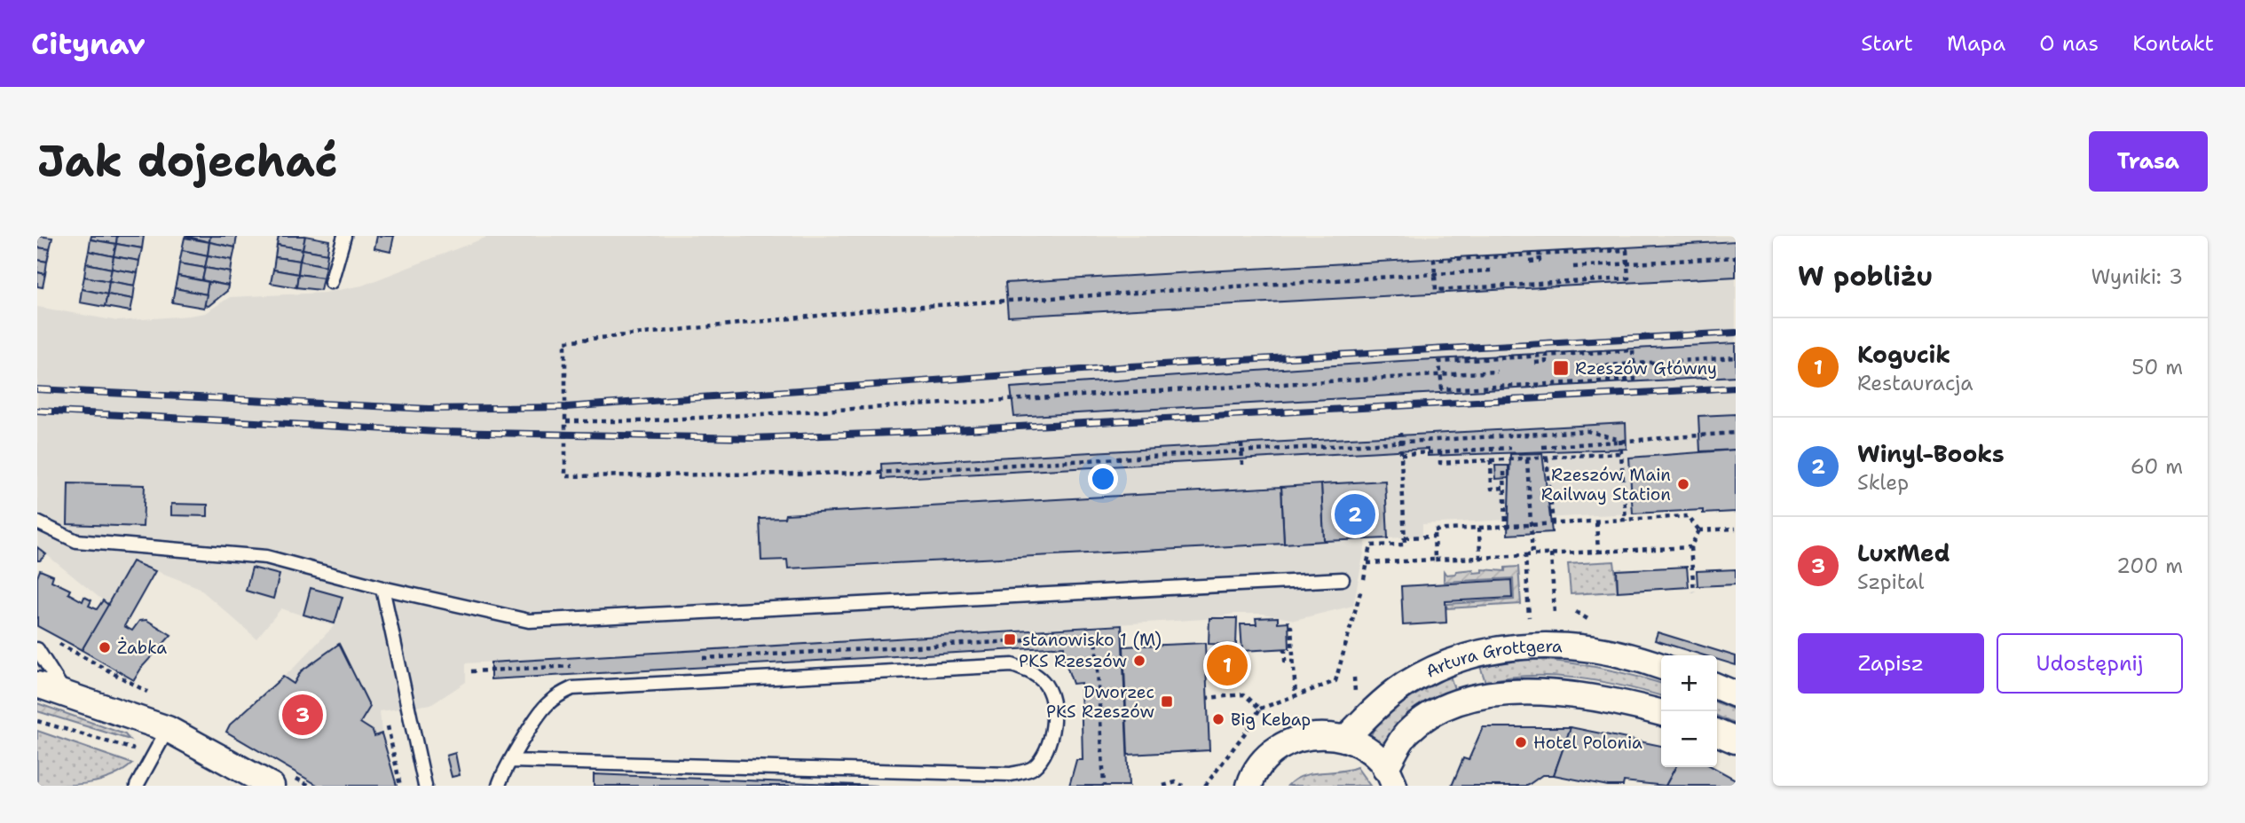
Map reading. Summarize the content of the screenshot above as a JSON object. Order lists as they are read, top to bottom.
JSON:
{
  "streets": {
    "street": ["Artura Grottgera"]
  },
  "places": {
    "transit": ["Rzeszów Główny", "stanowisko 1 (M)", "Dworzec PKS Rzeszów"],
    "other": [
      "Rzeszów Main Railway Station",
      "Żabka",
      "PKS Rzeszów",
      "Big Kebap",
      "Hotel Polonia"
    ]
  },
  "page": {
    "header": "Citynav",
    "nav": [
      "Start",
      "Mapa",
      "O nas",
      "Kontakt"
    ],
    "buttons": [
      "Trasa",
      ["Zapisz", "Udostępnij"]
    ],
    "title": "Jak dojechać",
    "heading": ["W pobliżu", "Wyniki: 3"],
    "list": [
      {
        "mark": "1",
        "name": "Kogucik",
        "note": "Restauracja",
        "value": "50 m"
      },
      {
        "mark": "2",
        "name": "Winyl-Books",
        "note": "Sklep",
        "value": "60 m"
      },
      {
        "mark": "3",
        "name": "LuxMed",
        "note": "Szpital",
        "value": "200 m"
      }
    ],
    "pins": ["2", "1", "3"],
    "map_buttons": ["+", "−"]
  }
}
